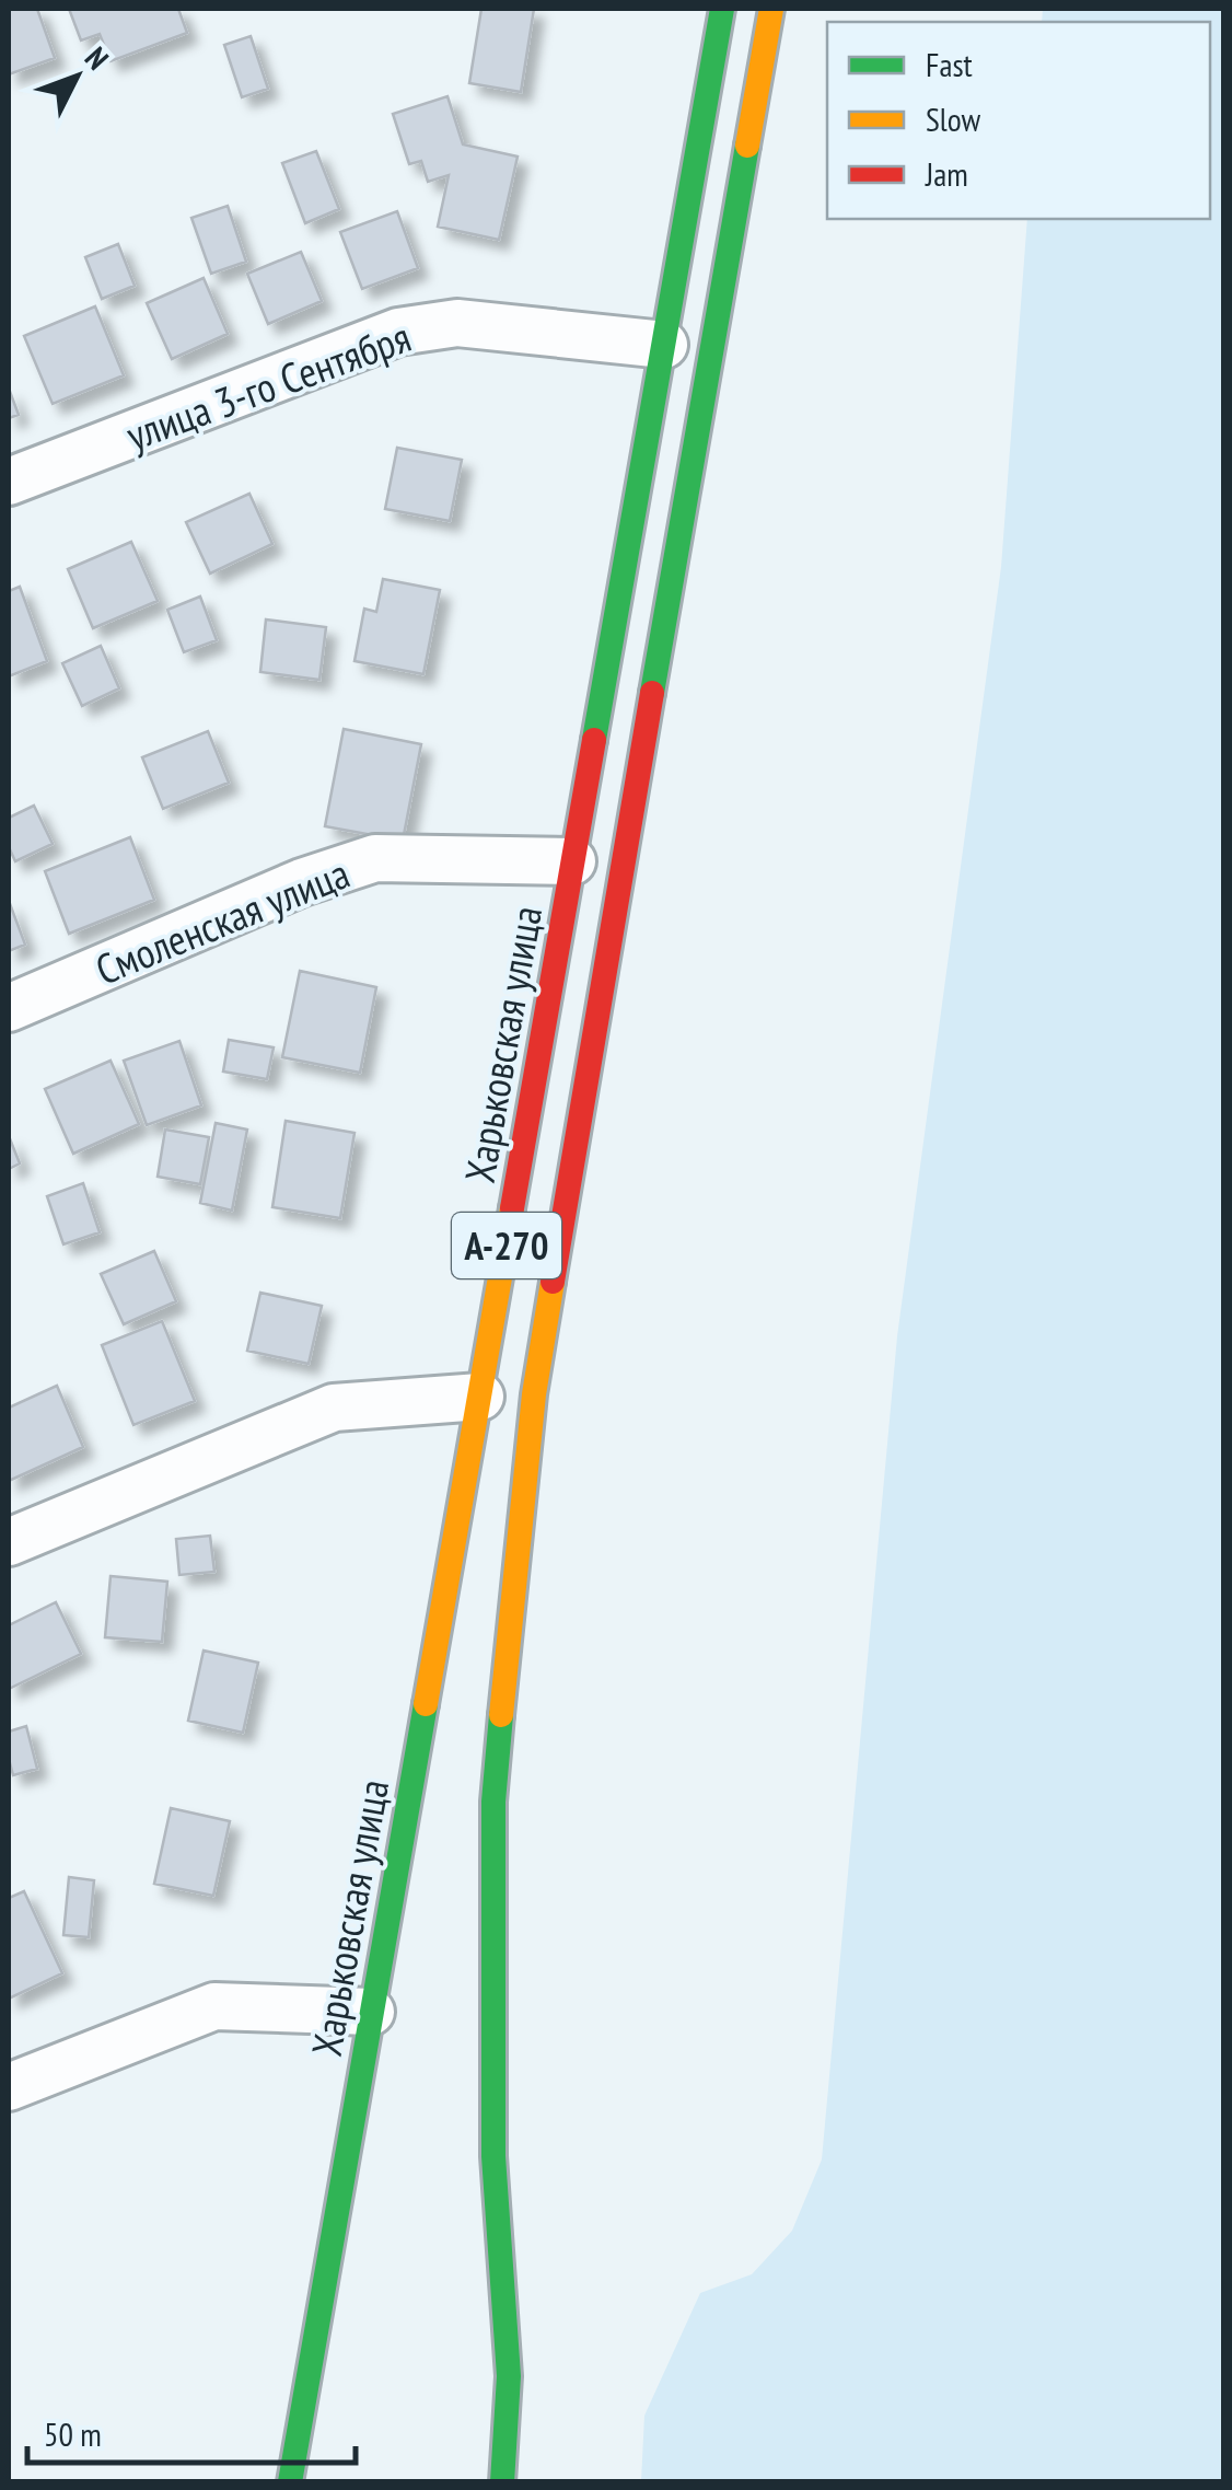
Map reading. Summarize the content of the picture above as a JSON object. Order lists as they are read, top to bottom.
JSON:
{
  "streets": {
    "highway": ["Харьковская улица", "А-270"],
    "street": ["улица 3-го Сентября", "Смоленская улица"]
  },
  "crossings": [
    ["улица 3-го Сентября", "Харьковская улица"],
    ["Смоленская улица", "Харьковская улица"]
  ],
  "legend": ["Fast", "Slow", "Jam"],
  "scale_bar": "50 m",
  "north": "top right"
}
